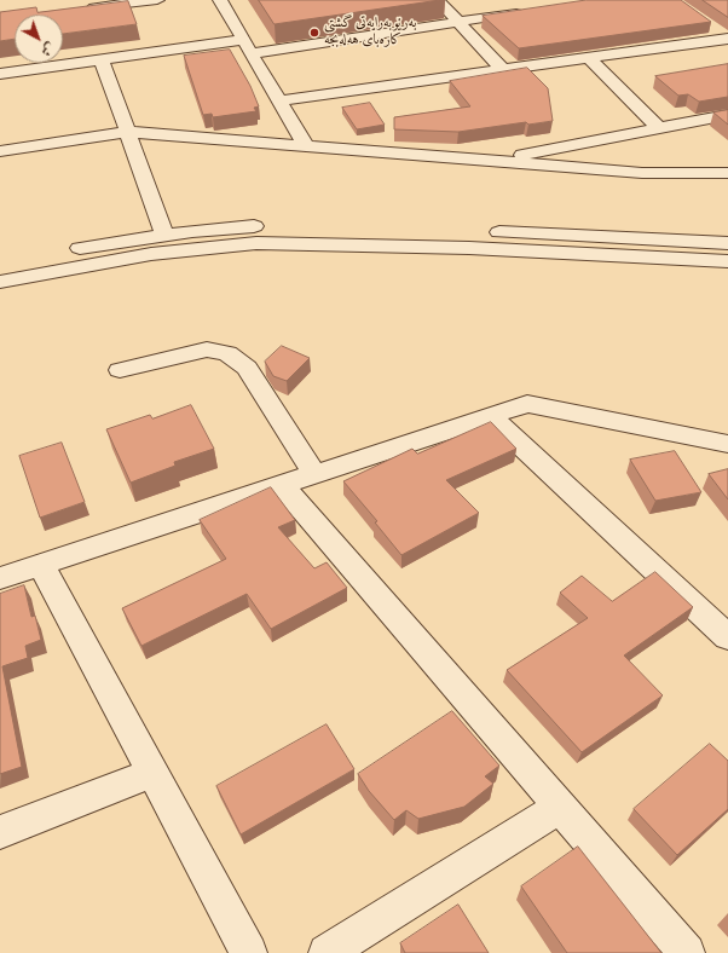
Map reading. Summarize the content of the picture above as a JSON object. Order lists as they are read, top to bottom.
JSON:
{
  "places": ["بەرێوبەرایەتی گشتی کارەبای هەلەبجە"],
  "north": "bottom right"
}
